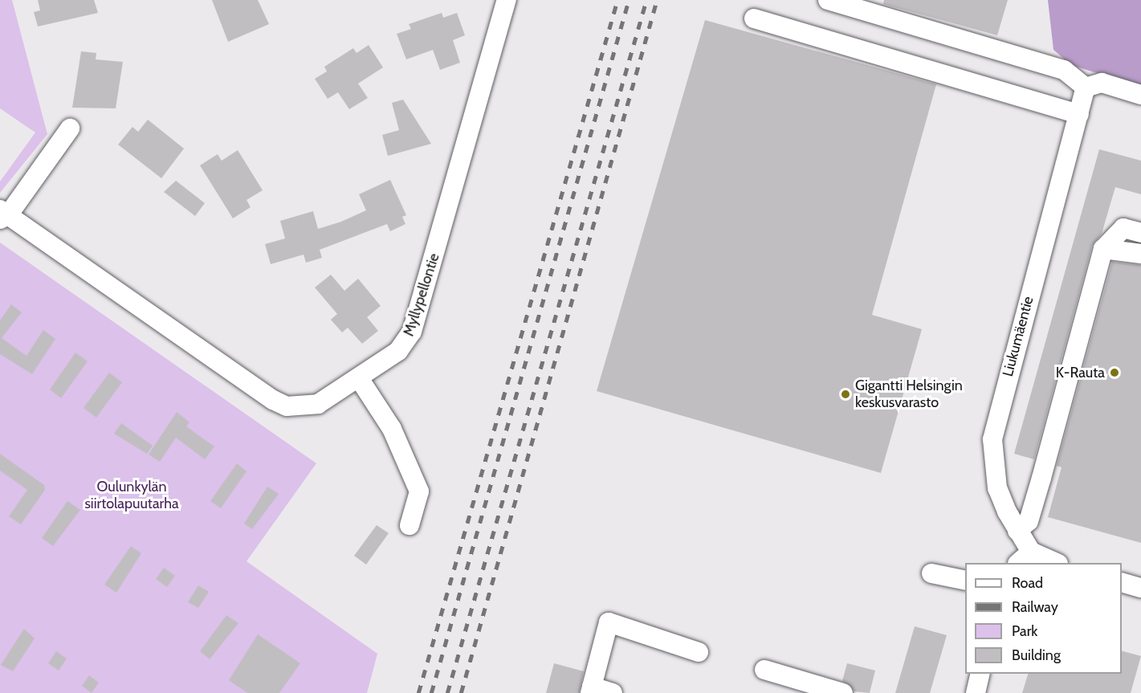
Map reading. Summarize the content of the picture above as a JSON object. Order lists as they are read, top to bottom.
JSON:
{
  "streets": {
    "street": ["Myllypellontie", "Liukumäentie"]
  },
  "parks": ["Oulunkylän siirtolapuutarha"],
  "places": ["K-Rauta", "Gigantti Helsingin keskusvarasto"],
  "legend": [
    "Road",
    "Railway",
    "Park",
    "Building"
  ]
}
